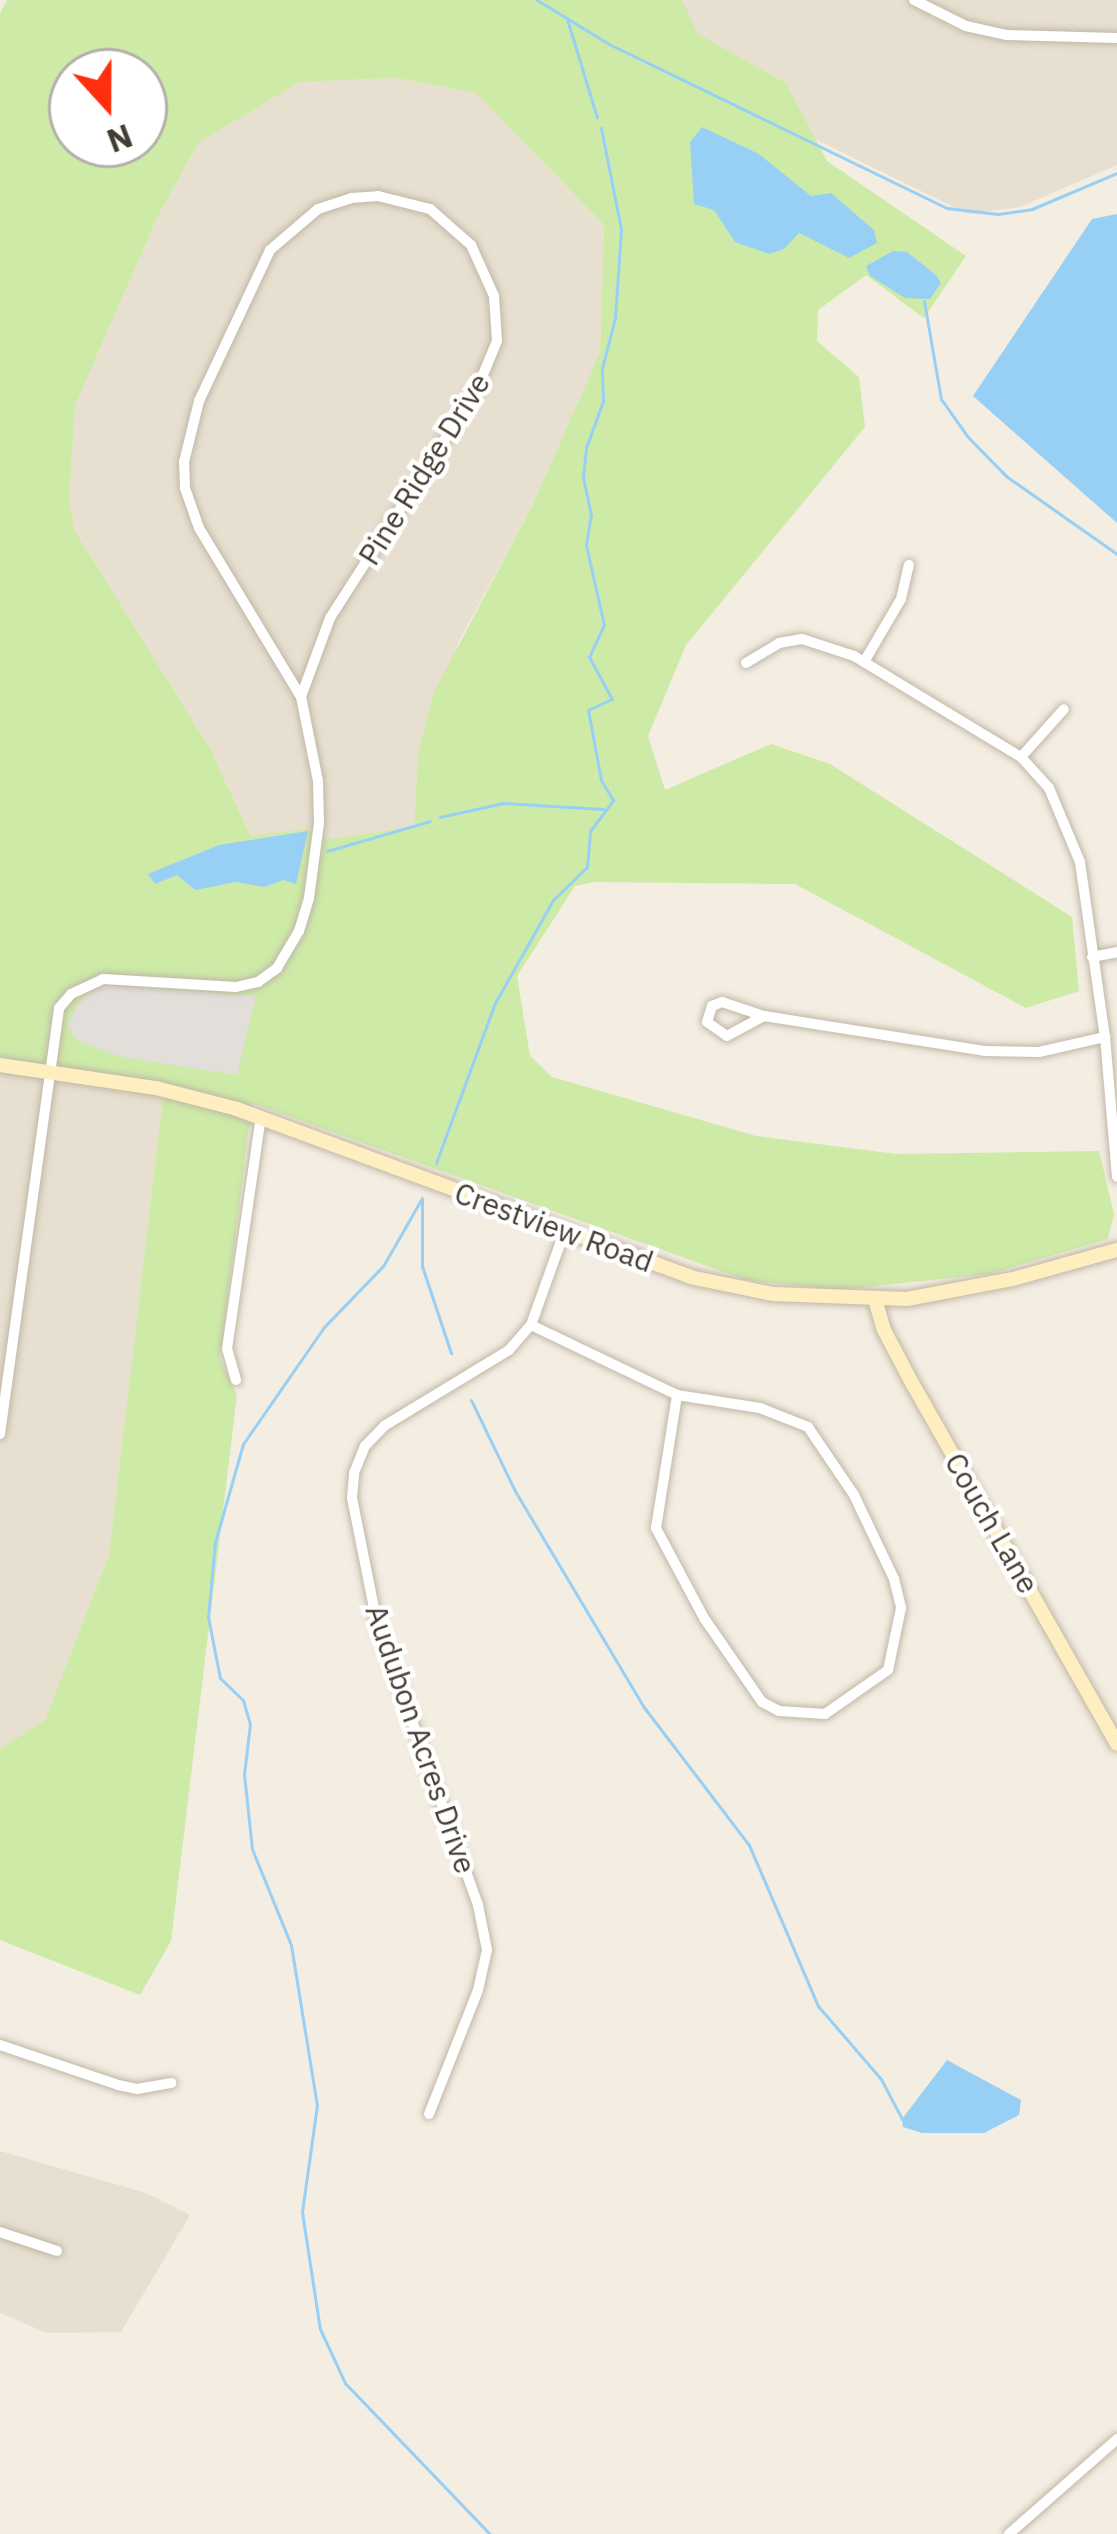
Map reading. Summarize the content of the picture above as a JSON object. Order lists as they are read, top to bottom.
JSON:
{
  "streets": {
    "street": [
      "Pine Ridge Drive",
      "Crestview Road",
      "Couch Lane",
      "Audubon Acres Drive"
    ]
  },
  "crossings": [
    ["Pine Ridge Drive", "Crestview Road"],
    ["Crestview Road", "Couch Lane"],
    ["Crestview Road", "Audubon Acres Drive"]
  ],
  "north": "bottom"
}
